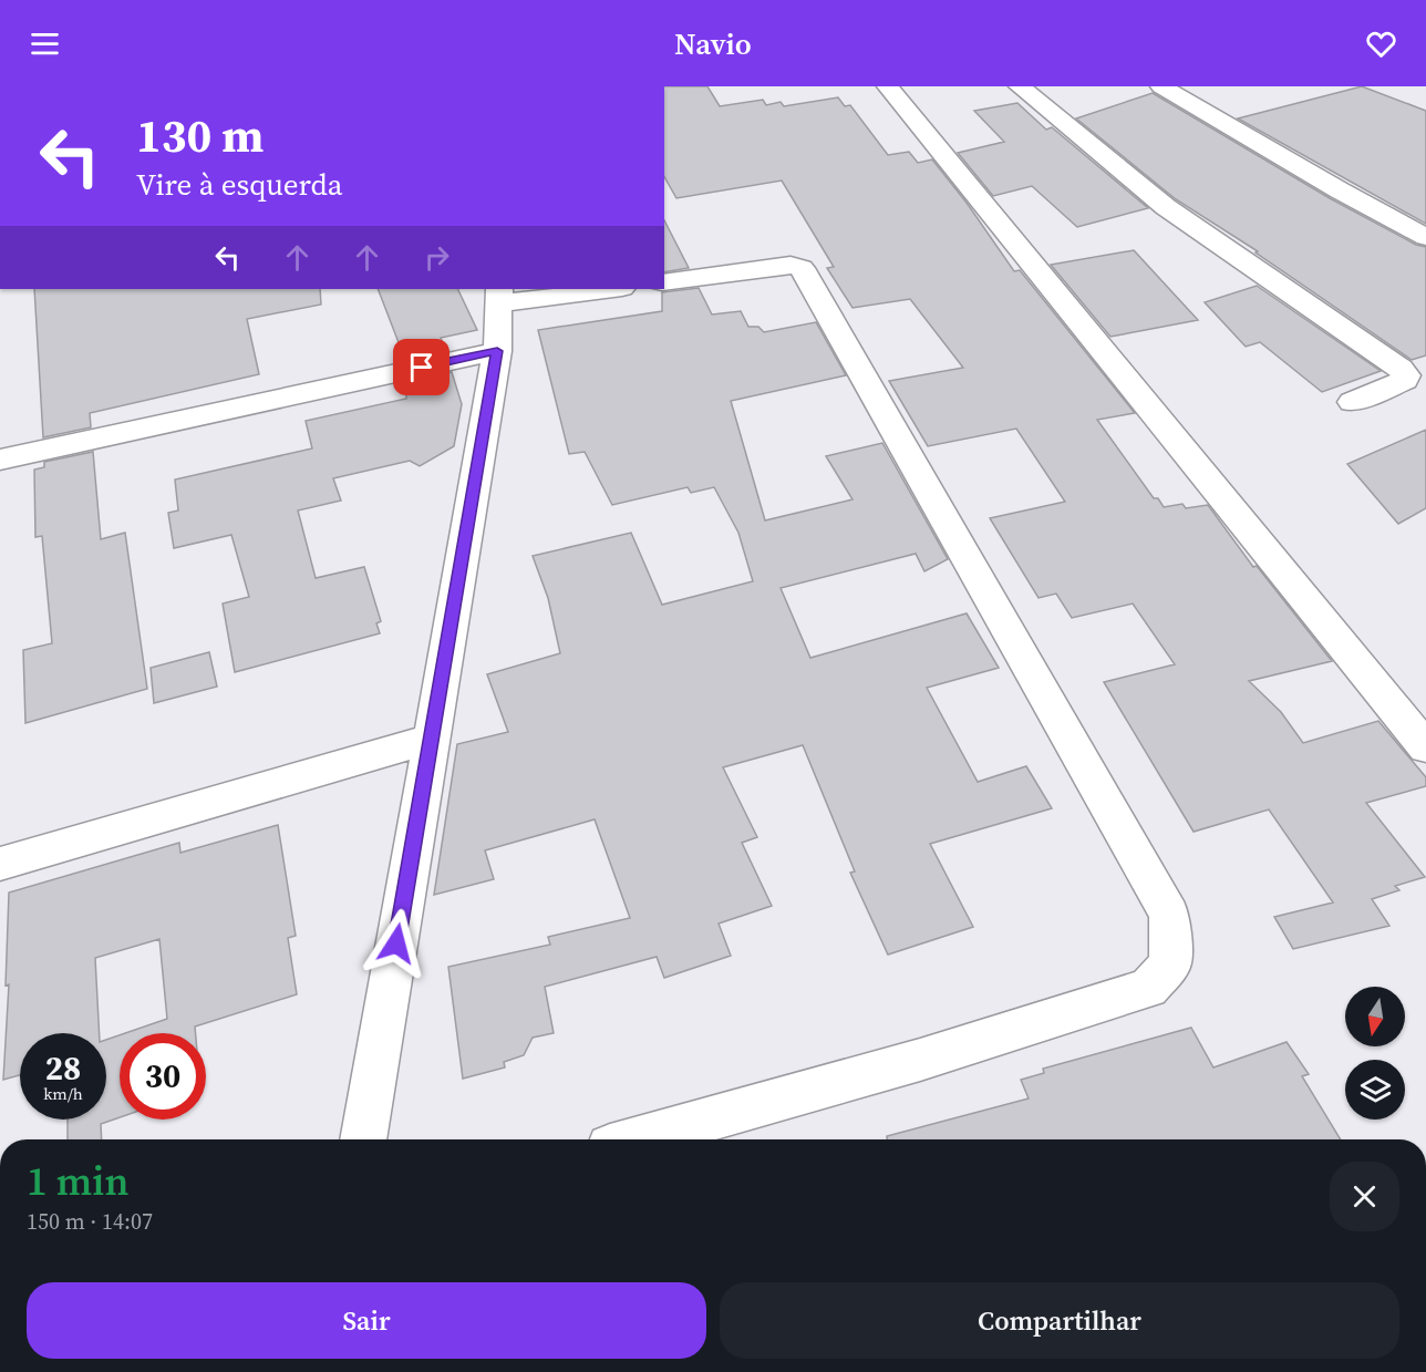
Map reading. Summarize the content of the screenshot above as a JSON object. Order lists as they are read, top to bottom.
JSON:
{
  "north": "bottom",
  "page": {
    "header": "Navio",
    "turn": ["130 m", "Vire à esquerda"],
    "speed": "28 km/h",
    "limit": "30",
    "heading": ["1 min", "150 m · 14:07"],
    "buttons": ["Sair", "Compartilhar"]
  }
}
